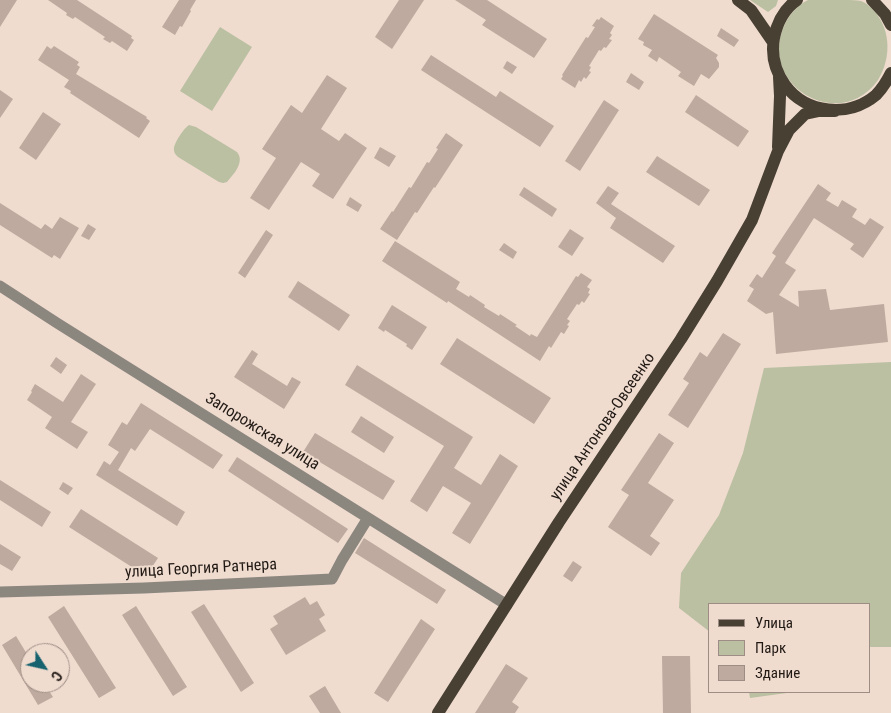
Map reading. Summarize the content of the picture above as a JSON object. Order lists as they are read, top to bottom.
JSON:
{
  "streets": {
    "main road": ["улица Антонова-Овсеенко"],
    "street": ["Запорожская улица", "улица Георгия Ратнера"]
  },
  "crossings": [
    ["улица Антонова-Овсеенко", "Запорожская улица"],
    ["Запорожская улица", "улица Георгия Ратнера"]
  ],
  "legend": ["Улица", "Парк", "Здание"],
  "north": "bottom right"
}
